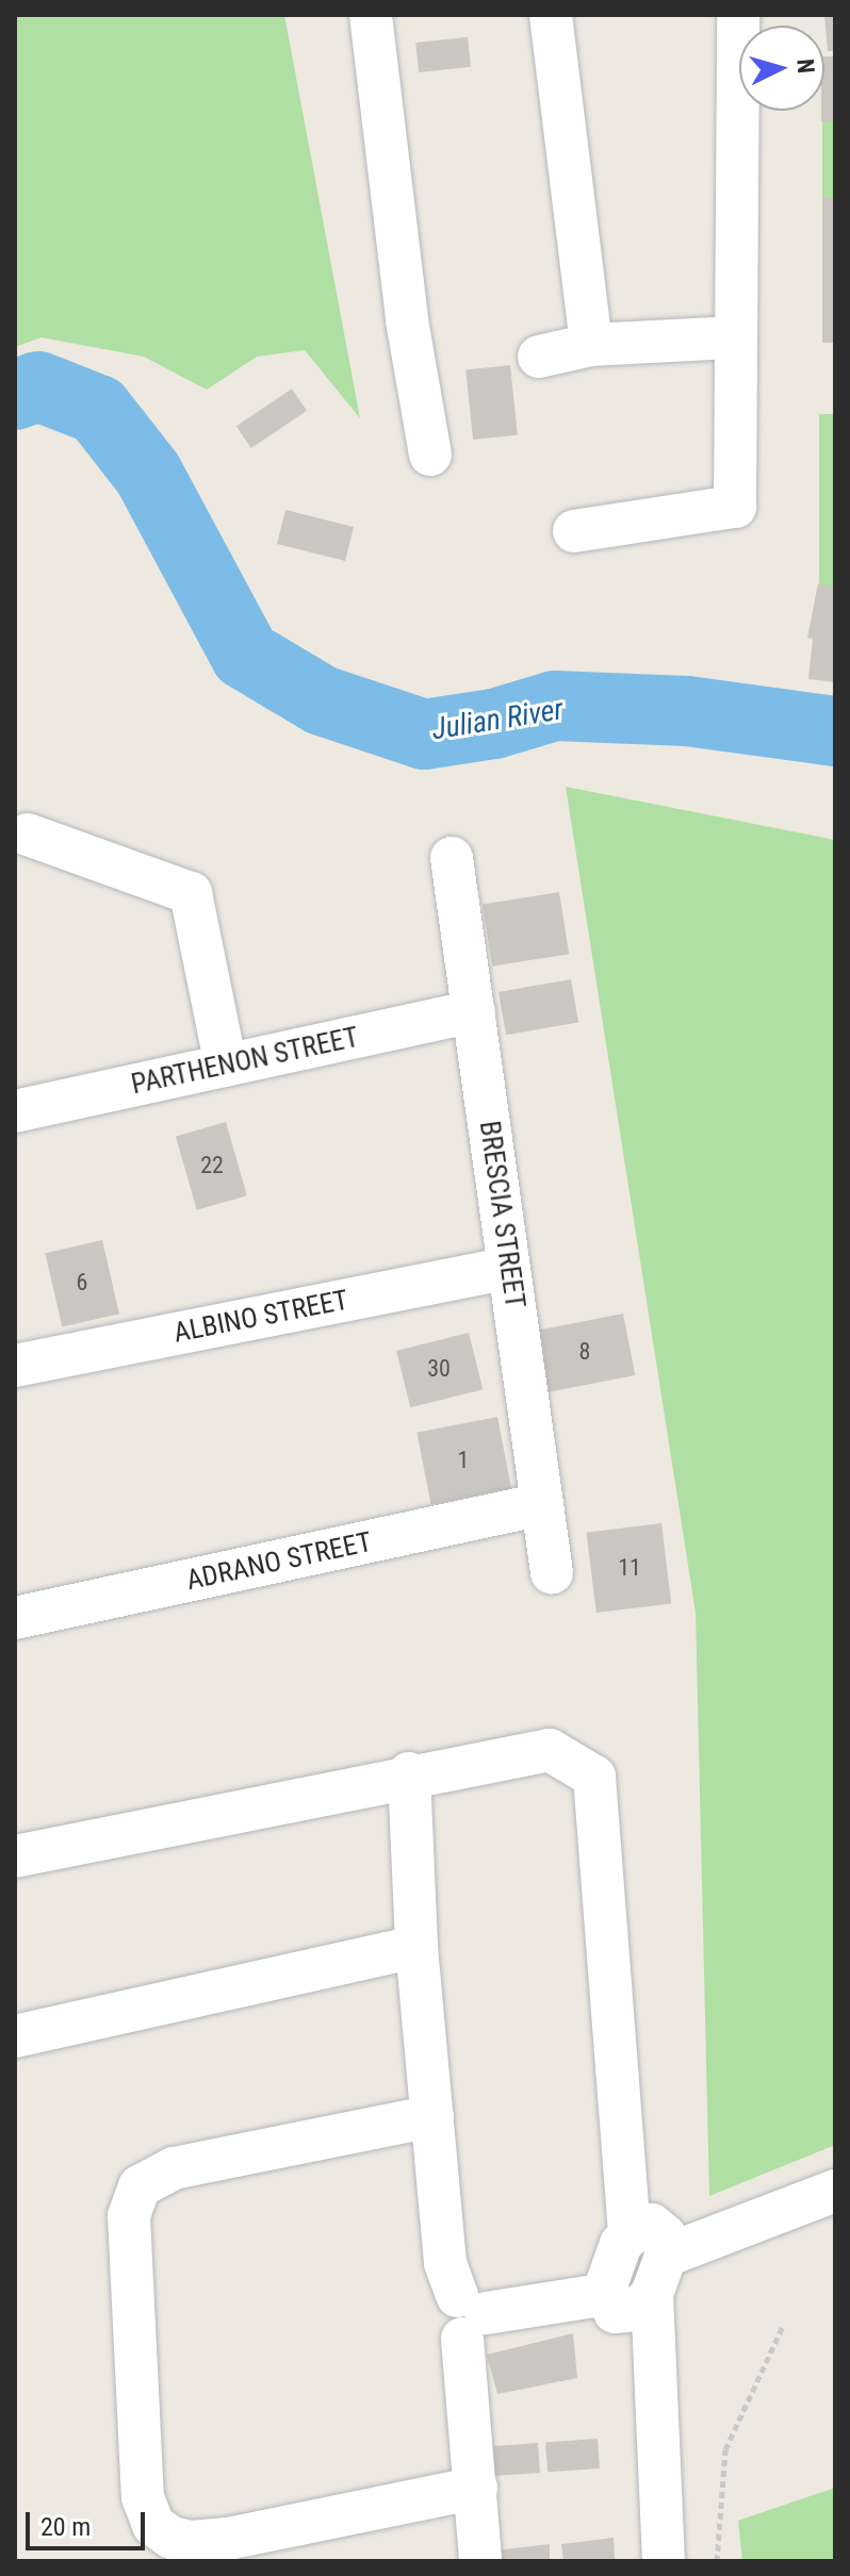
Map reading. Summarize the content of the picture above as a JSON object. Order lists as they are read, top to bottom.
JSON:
{
  "streets": {
    "street": [
      "PARTHENON STREET",
      "BRESCIA STREET",
      "ALBINO STREET",
      "ADRANO STREET"
    ]
  },
  "crossings": [
    ["PARTHENON STREET", "BRESCIA STREET"],
    ["BRESCIA STREET", "ALBINO STREET"],
    ["BRESCIA STREET", "ADRANO STREET"]
  ],
  "water": ["Julian River"],
  "house_numbers": [
    "22",
    "6",
    "8",
    "30",
    "1",
    "11"
  ],
  "scale_bar": "20 m",
  "north": "right"
}
